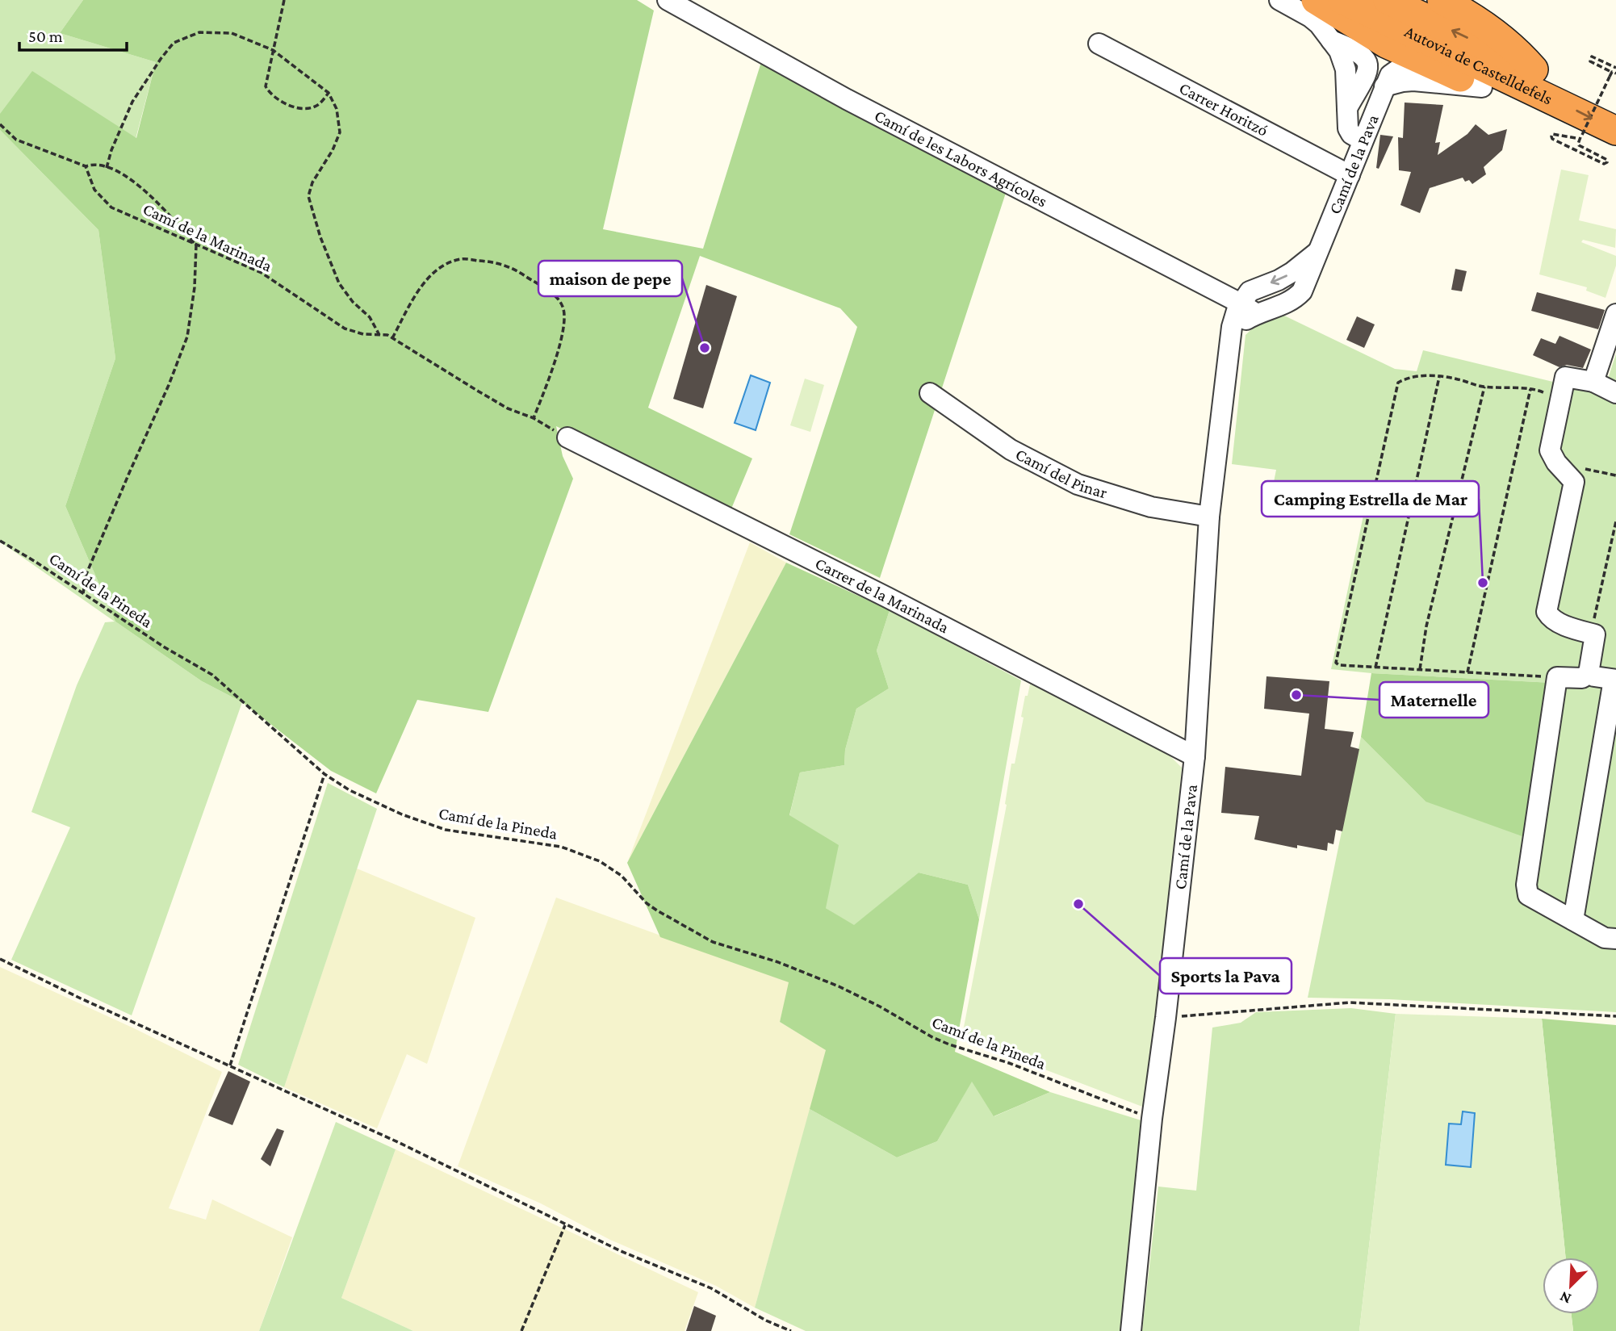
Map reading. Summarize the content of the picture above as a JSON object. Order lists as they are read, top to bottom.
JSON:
{
  "streets": {
    "highway": ["Autovia de Castelldefels"],
    "street": [
      "Carrer Horitzó",
      "Camí de les Labors Agrícoles",
      "Camí de la Pava",
      "Camí del Pinar",
      "Carrer de la Marinada"
    ],
    "path": ["Camí de la Marinada", "Camí de la Pineda"]
  },
  "crossings": [
    ["Carrer Horitzó", "Camí de la Pava"],
    ["Camí de les Labors Agrícoles", "Camí de la Pava"],
    ["Camí de la Pava", "Camí del Pinar"],
    ["Camí de la Pava", "Camí de la Pineda"],
    ["Camí de la Pava", "Carrer de la Marinada"],
    ["Camí de la Marinada", "Carrer de la Marinada"]
  ],
  "places": [
    "maison de pepe",
    "Camping Estrella de Mar",
    "Maternelle",
    "Sports la Pava"
  ],
  "scale_bar": "50 m",
  "north": "bottom left"
}
